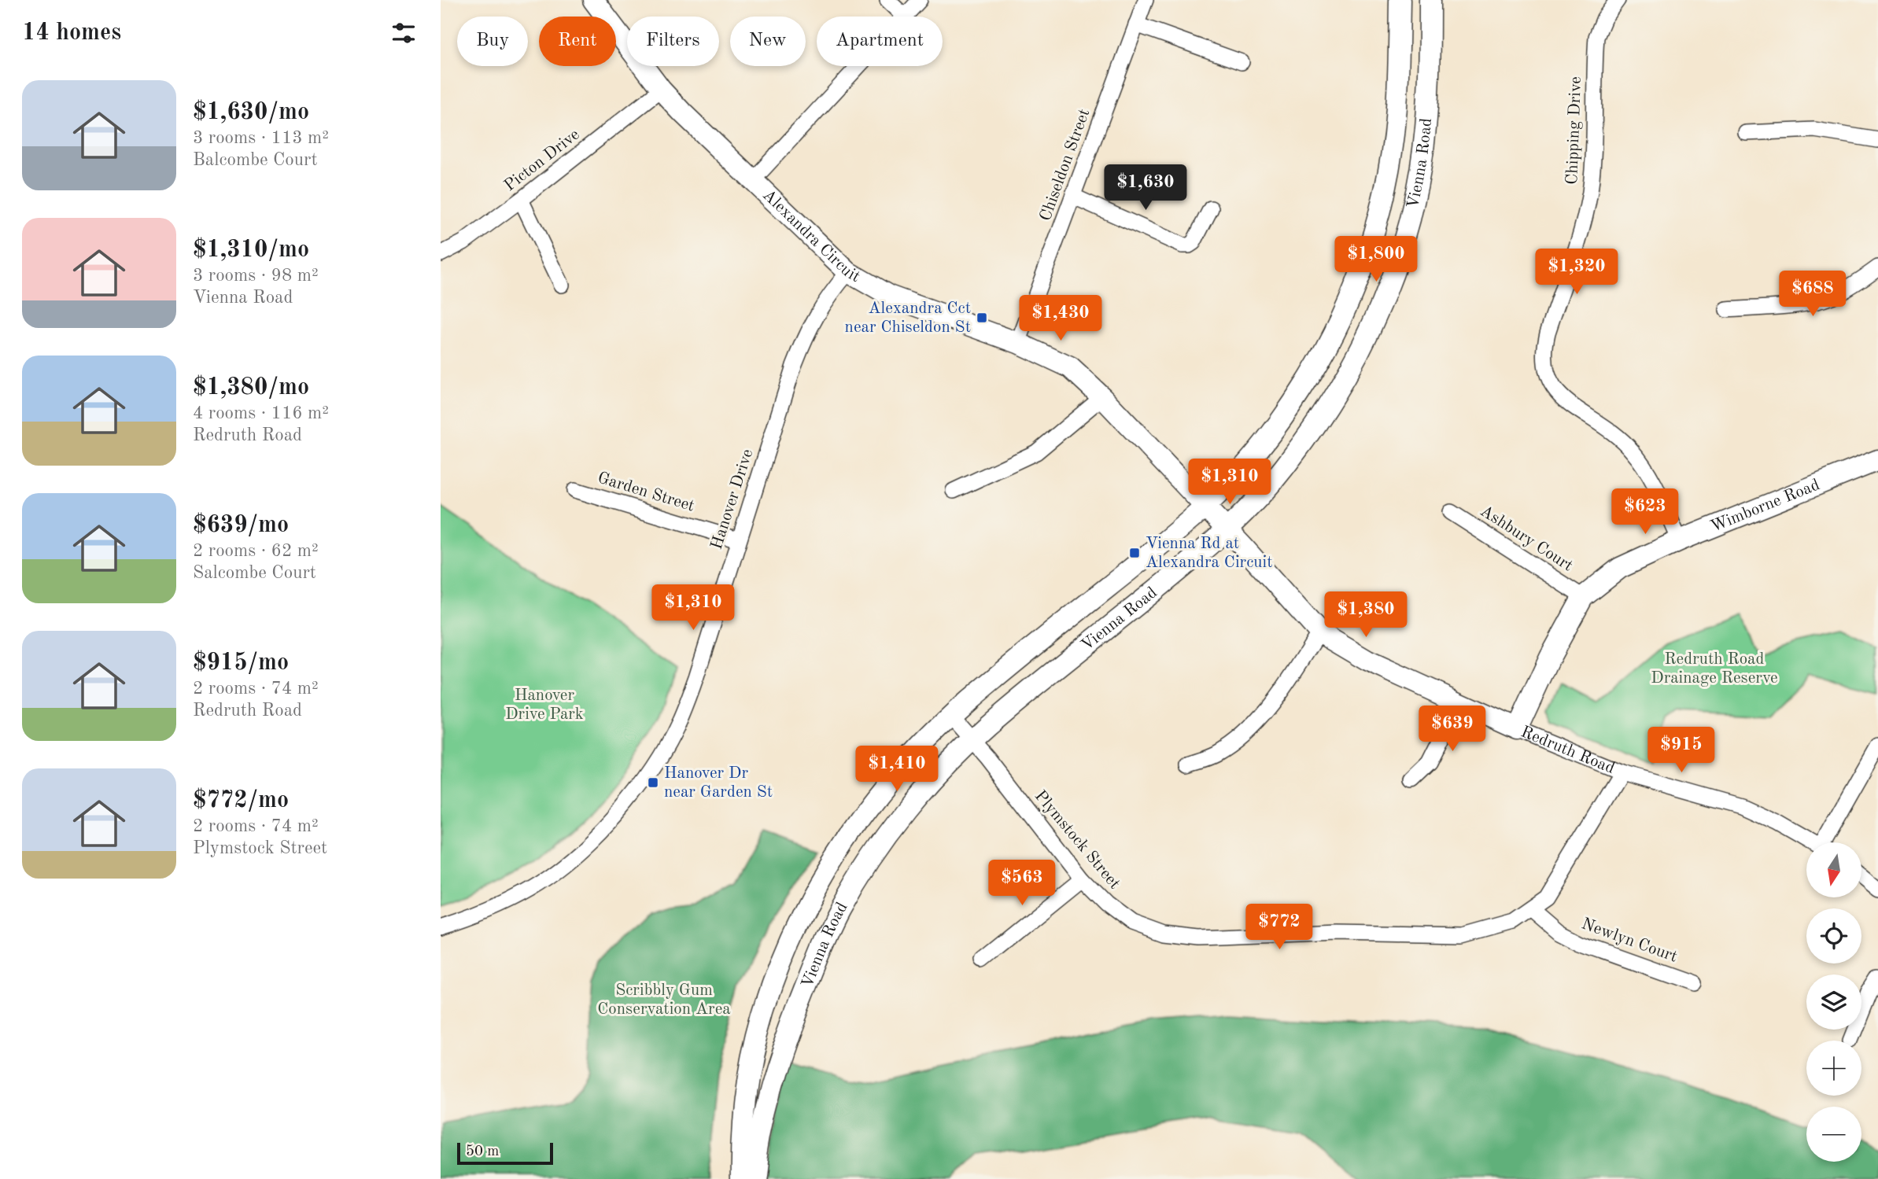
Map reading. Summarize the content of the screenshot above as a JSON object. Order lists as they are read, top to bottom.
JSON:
{
  "streets": {
    "main road": [
      "Vienna Road",
      "Alexandra Circuit",
      "Wimborne Road",
      "Redruth Road"
    ],
    "street": [
      "Chipping Drive",
      "Picton Drive",
      "Chiseldon Street",
      "Garden Street",
      "Hanover Drive",
      "Ashbury Court",
      "Plymstock Street",
      "Newlyn Court"
    ]
  },
  "crossings": [
    ["Chipping Drive", "Wimborne Road"],
    ["Picton Drive", "Alexandra Circuit"],
    ["Vienna Road", "Alexandra Circuit"],
    ["Vienna Road", "Redruth Road"],
    ["Vienna Road", "Plymstock Street"],
    ["Chiseldon Street", "Alexandra Circuit"],
    ["Alexandra Circuit", "Hanover Drive"],
    ["Alexandra Circuit", "Redruth Road"],
    ["Garden Street", "Hanover Drive"],
    ["Wimborne Road", "Ashbury Court"],
    ["Wimborne Road", "Redruth Road"],
    ["Redruth Road", "Plymstock Street"],
    ["Plymstock Street", "Newlyn Court"]
  ],
  "parks": ["Redruth Road Drainage Reserve", "Hanover Drive Park", "Scribbly Gum Conservation Area"],
  "places": {
    "transit": ["Alexandra Cct near Chiseldon St", "Vienna Rd at Alexandra Circuit", "Hanover Dr near Garden St"]
  },
  "scale_bar": "50 m",
  "north": "bottom",
  "page": {
    "heading": "14 homes",
    "chip": [
      "Buy",
      "Rent",
      "Filters",
      "New",
      "Apartment"
    ],
    "list": [
      {
        "name": "$1,630/mo",
        "note": "3 rooms · 113 m² · Balcombe Court"
      },
      {
        "name": "$1,310/mo",
        "note": "3 rooms · 98 m² · Vienna Road"
      },
      {
        "name": "$1,380/mo",
        "note": "4 rooms · 116 m² · Redruth Road"
      },
      {
        "name": "$639/mo",
        "note": "2 rooms · 62 m² · Salcombe Court"
      },
      {
        "name": "$915/mo",
        "note": "2 rooms · 74 m² · Redruth Road"
      },
      {
        "name": "$772/mo",
        "note": "2 rooms · 74 m² · Plymstock Street"
      }
    ],
    "price": [
      "$1,630",
      "$1,800",
      "$1,320",
      "$688",
      "$1,430",
      "$1,310",
      "$623",
      "$1,310",
      "$1,380",
      "$639",
      "$915",
      "$1,410",
      "$563",
      "$772"
    ],
    "map_buttons": ["+", "−"],
    "scale": "50 m"
  }
}
